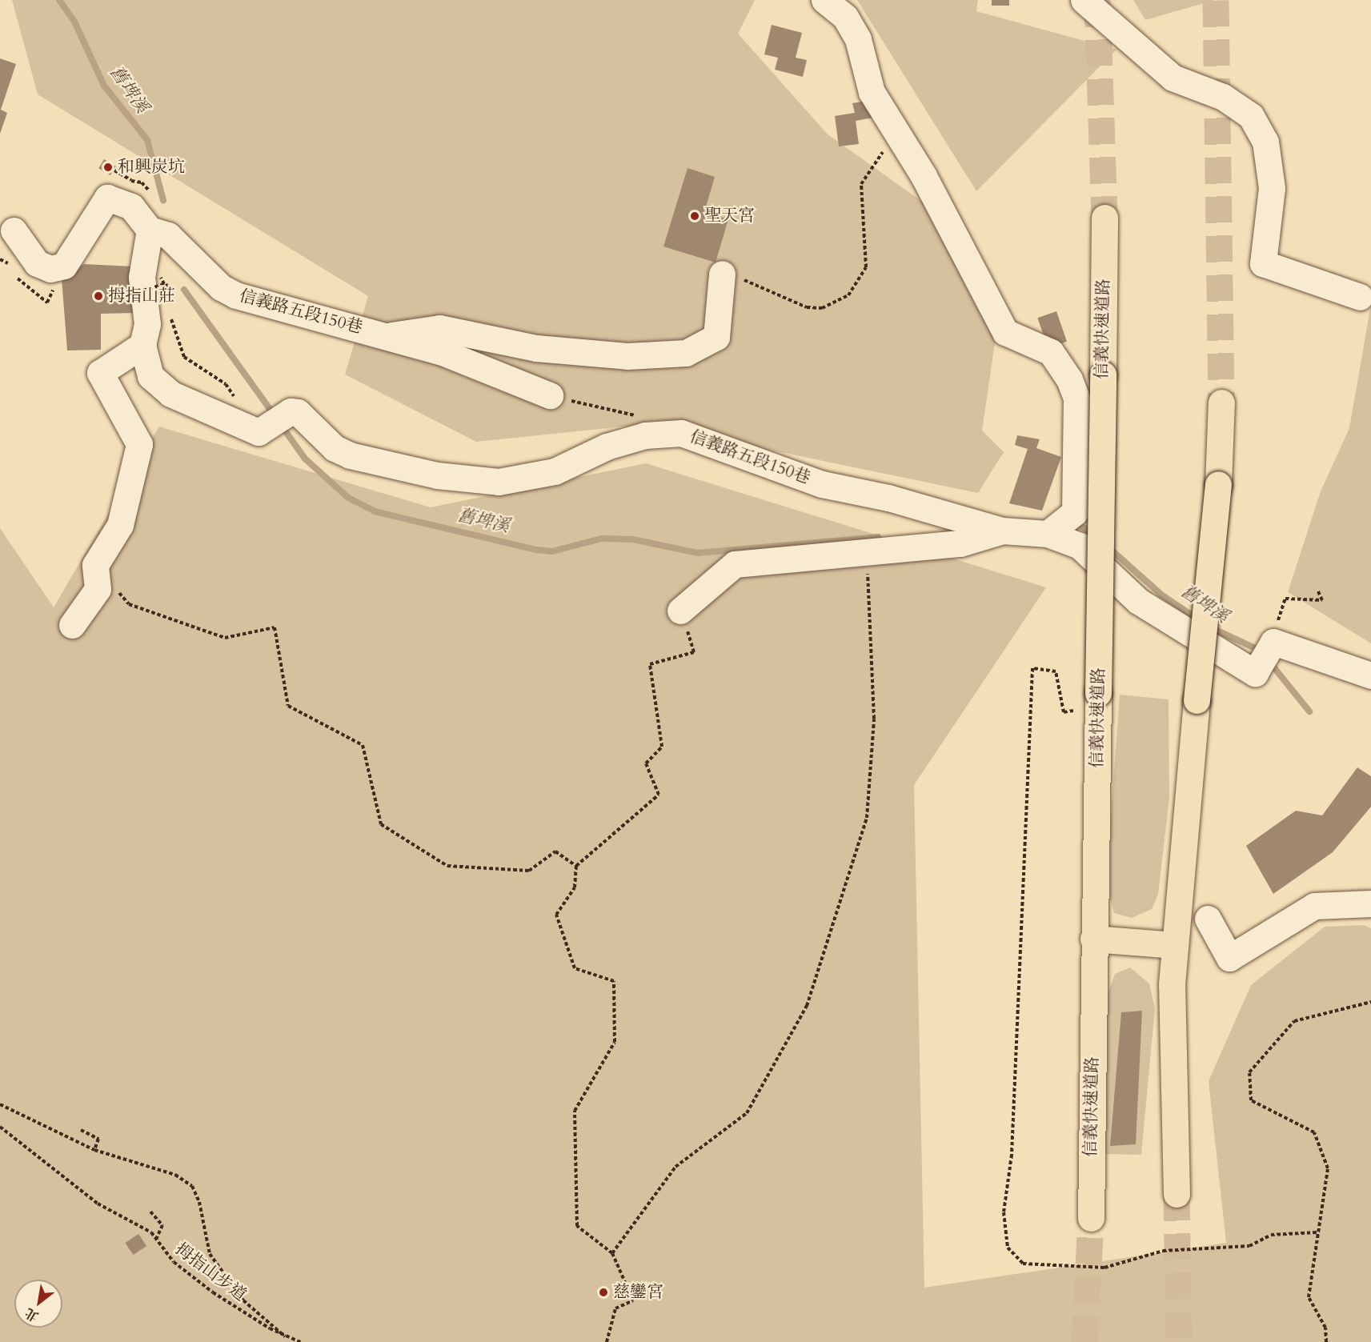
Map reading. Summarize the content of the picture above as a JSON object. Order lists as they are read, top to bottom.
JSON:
{
  "streets": {
    "highway": ["信義快速道路"],
    "street": ["信義路五段150巷"],
    "path": ["拇指山步道"]
  },
  "water": ["舊埤溪"],
  "places": [
    "和興炭坑",
    "聖天宮",
    "拇指山莊",
    "慈鑾宮"
  ],
  "north": "bottom left"
}
